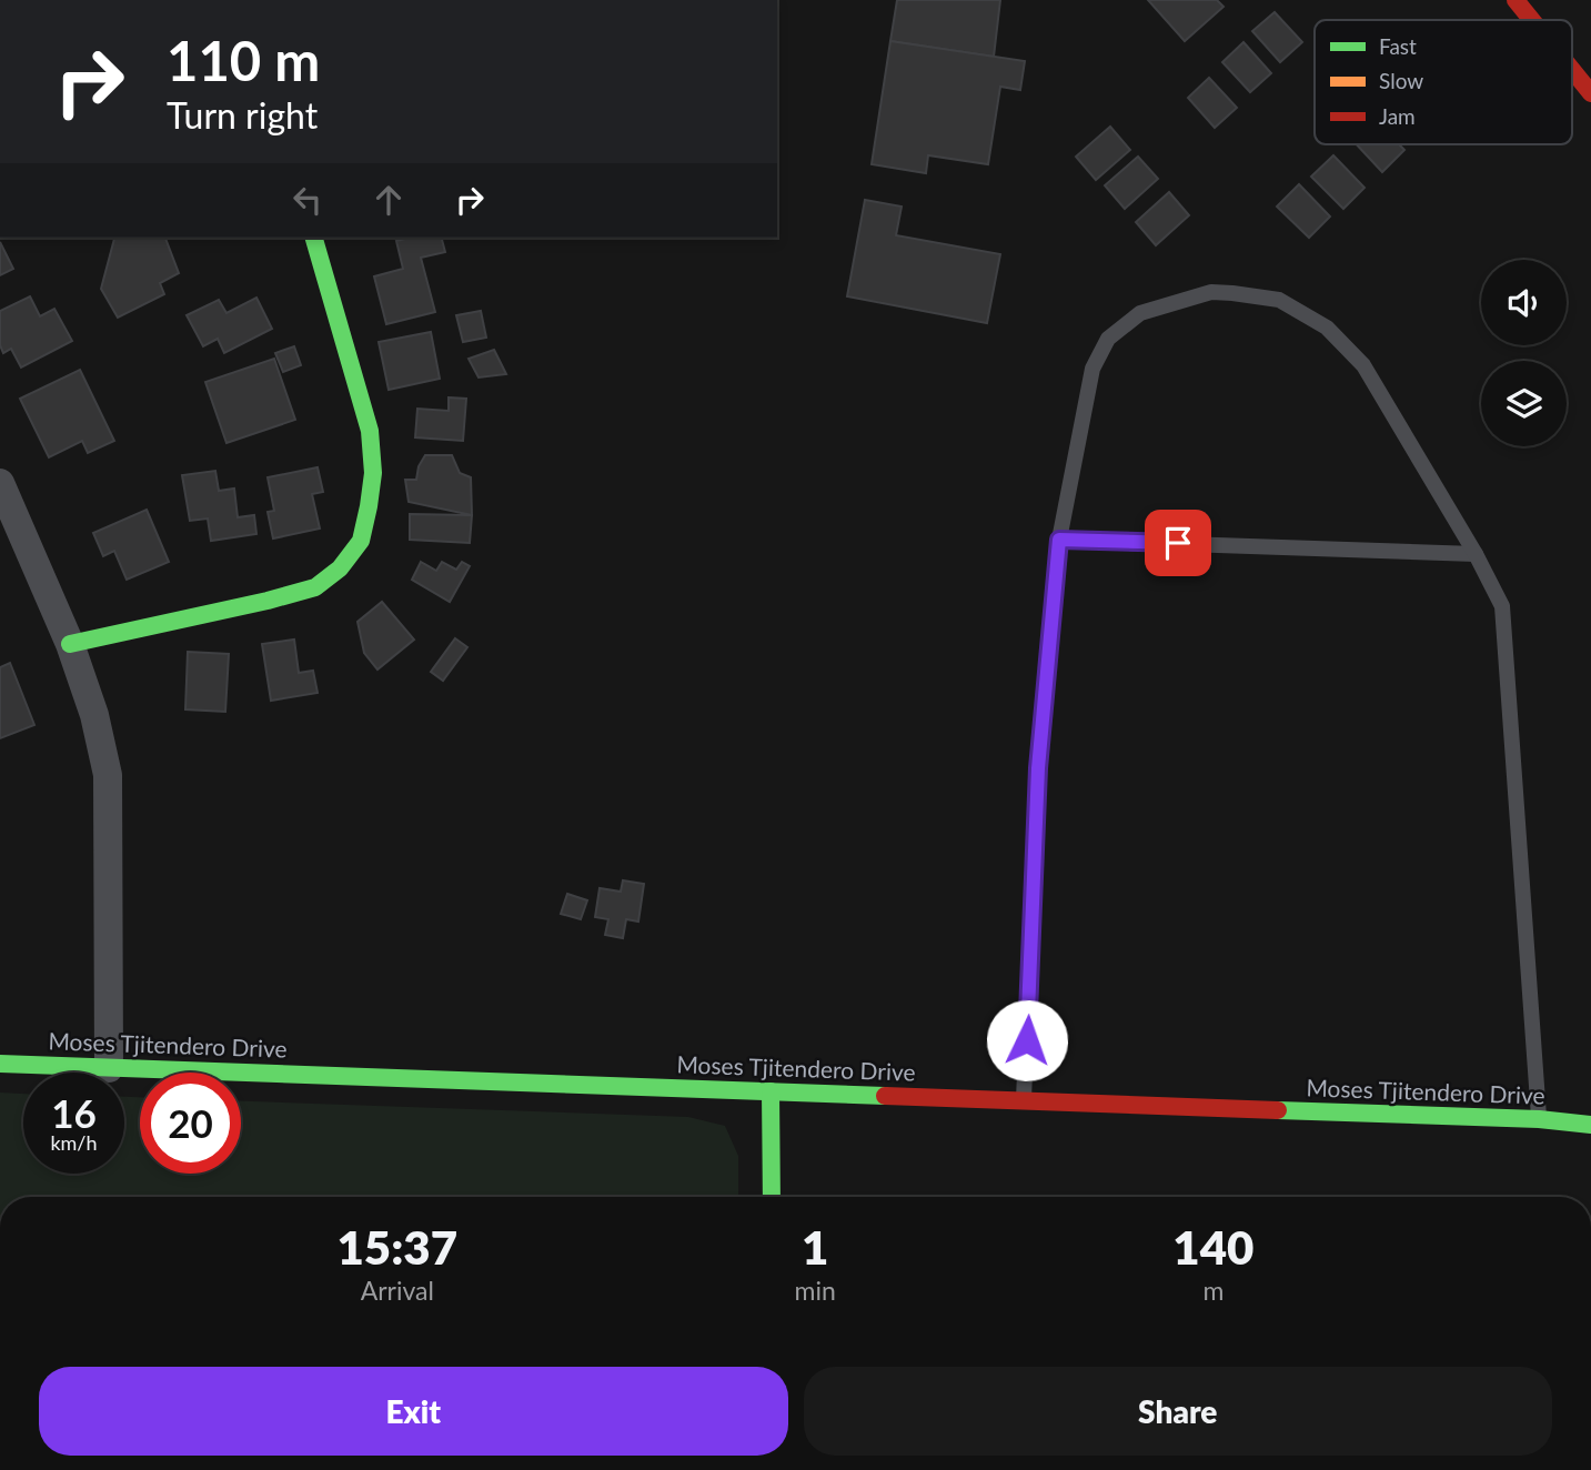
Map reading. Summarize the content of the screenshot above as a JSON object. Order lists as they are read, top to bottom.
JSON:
{
  "streets": {
    "main road": ["Moses Tjitendero Drive"]
  },
  "legend": ["Fast", "Slow", "Jam"],
  "page": {
    "turn": ["110 m", "Turn right"],
    "speed": "16 km/h",
    "limit": "20",
    "eta": [
      "15:37",
      "Arrival",
      "1",
      "min",
      "140",
      "m"
    ],
    "buttons": ["Exit", "Share"]
  }
}
